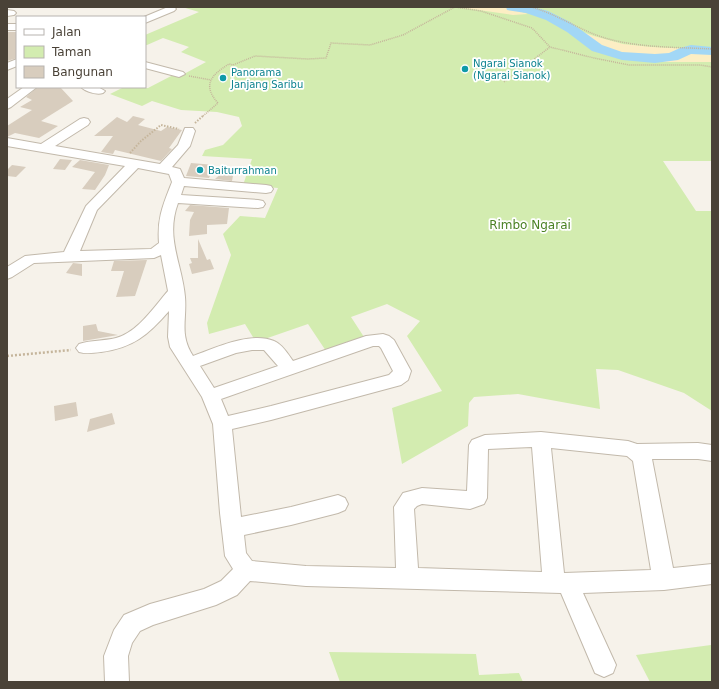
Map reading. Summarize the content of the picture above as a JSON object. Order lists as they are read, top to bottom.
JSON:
{
  "parks": ["Rimbo Ngarai"],
  "places": ["Ngarai Sianok (Ngarai Sianok)", "Panorama Janjang Saribu", "Baiturrahman"],
  "legend": ["Jalan", "Taman", "Bangunan"]
}
